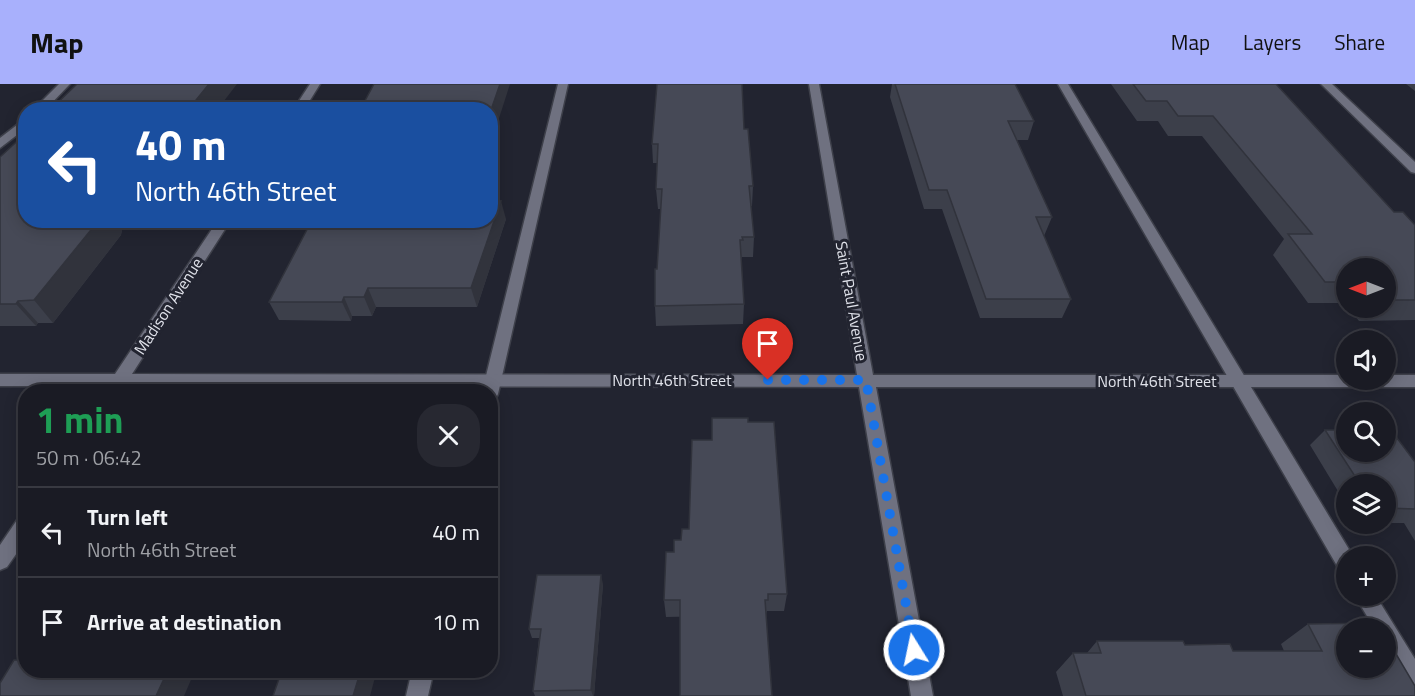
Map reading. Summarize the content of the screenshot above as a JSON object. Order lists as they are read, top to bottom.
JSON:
{
  "streets": {
    "street": ["Saint Paul Avenue", "Madison Avenue", "North 46th Street"]
  },
  "crossings": [
    ["Saint Paul Avenue", "North 46th Street"]
  ],
  "north": "left",
  "page": {
    "header": "Map",
    "nav": ["Map", "Layers", "Share"],
    "turn": ["40 m", "North 46th Street"],
    "map_buttons": ["+", "−"],
    "heading": ["1 min", "50 m · 06:42"],
    "list": [
      {
        "name": "Turn left",
        "note": "North 46th Street",
        "value": "40 m"
      },
      {
        "name": "Arrive at destination",
        "value": "10 m"
      }
    ]
  }
}
